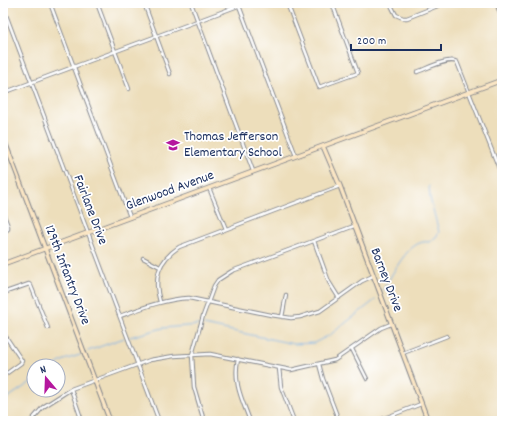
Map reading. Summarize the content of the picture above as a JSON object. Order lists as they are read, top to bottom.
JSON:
{
  "streets": {
    "street": [
      "Glenwood Avenue",
      "Fairlane Drive",
      "129th Infantry Drive",
      "Barney Drive"
    ]
  },
  "crossings": [
    ["Glenwood Avenue", "Fairlane Drive"],
    ["Glenwood Avenue", "129th Infantry Drive"],
    ["Glenwood Avenue", "Barney Drive"]
  ],
  "places": {
    "school or university": ["Thomas Jefferson Elementary School"]
  },
  "scale_bar": "200 m",
  "north": "top"
}
